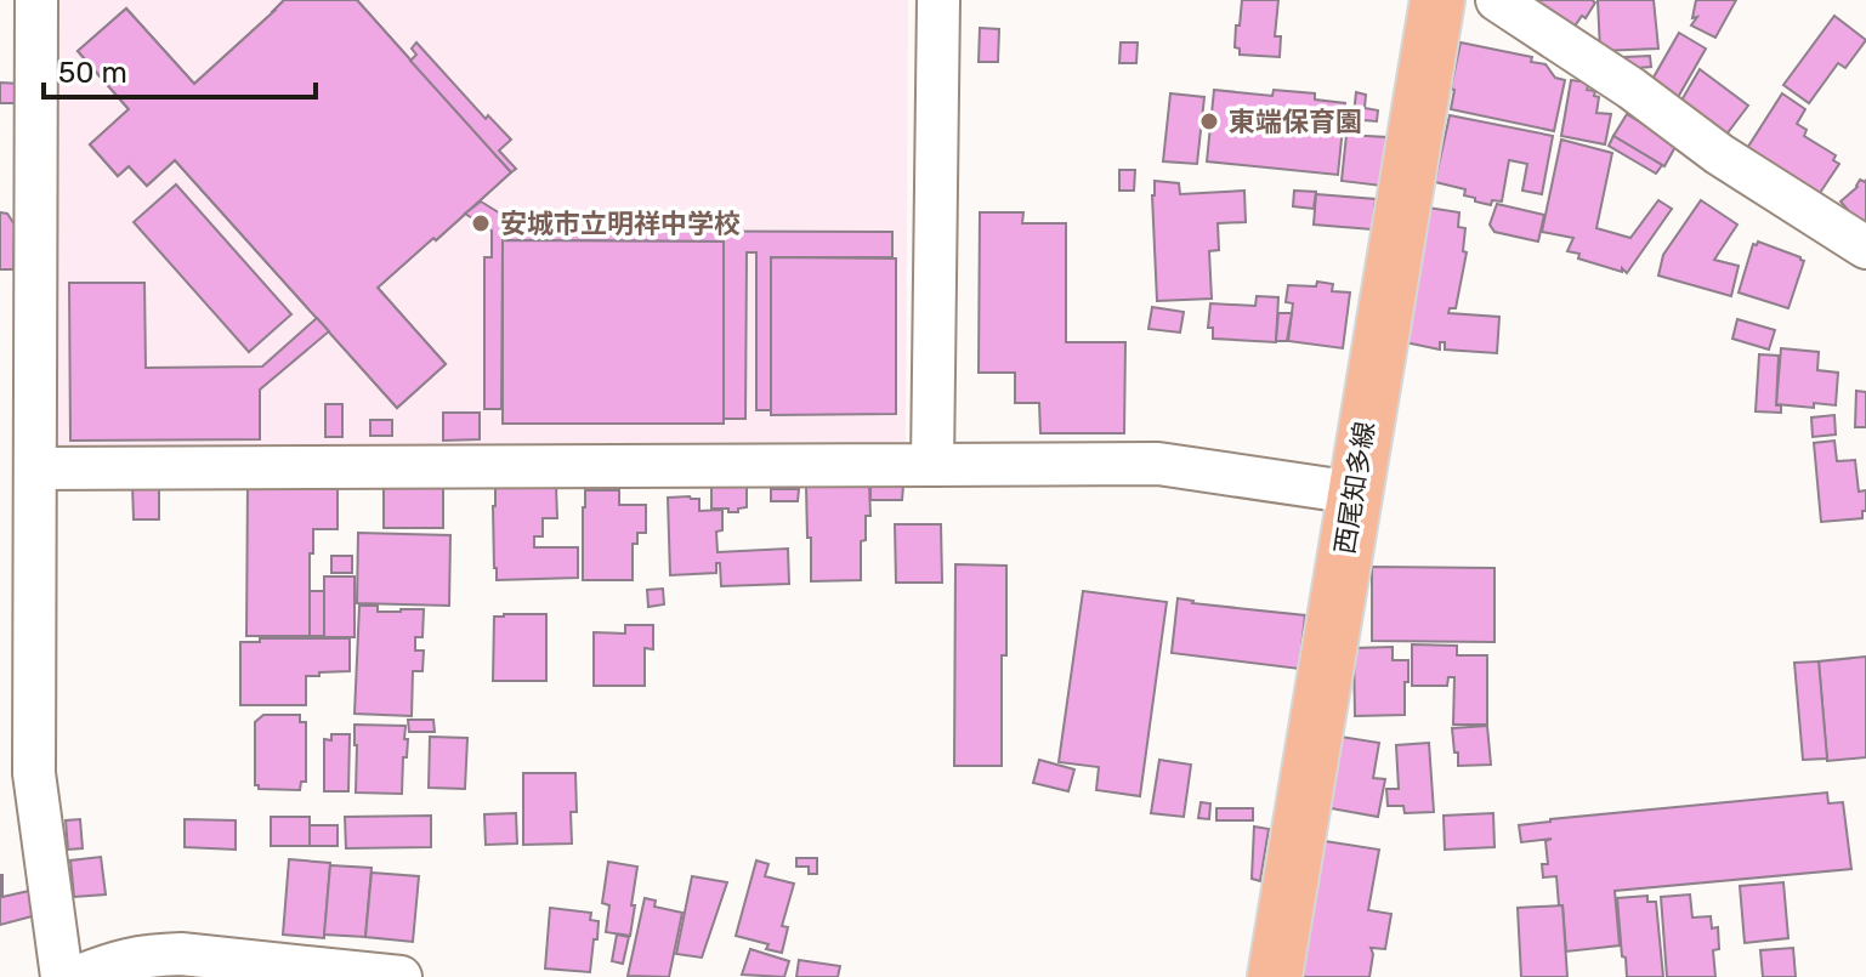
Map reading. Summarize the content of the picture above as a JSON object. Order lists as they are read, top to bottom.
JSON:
{
  "streets": {
    "main road": ["西尾知多線"]
  },
  "places": ["東端保育園", "安城市立明祥中学校"],
  "scale_bar": "50 m"
}
